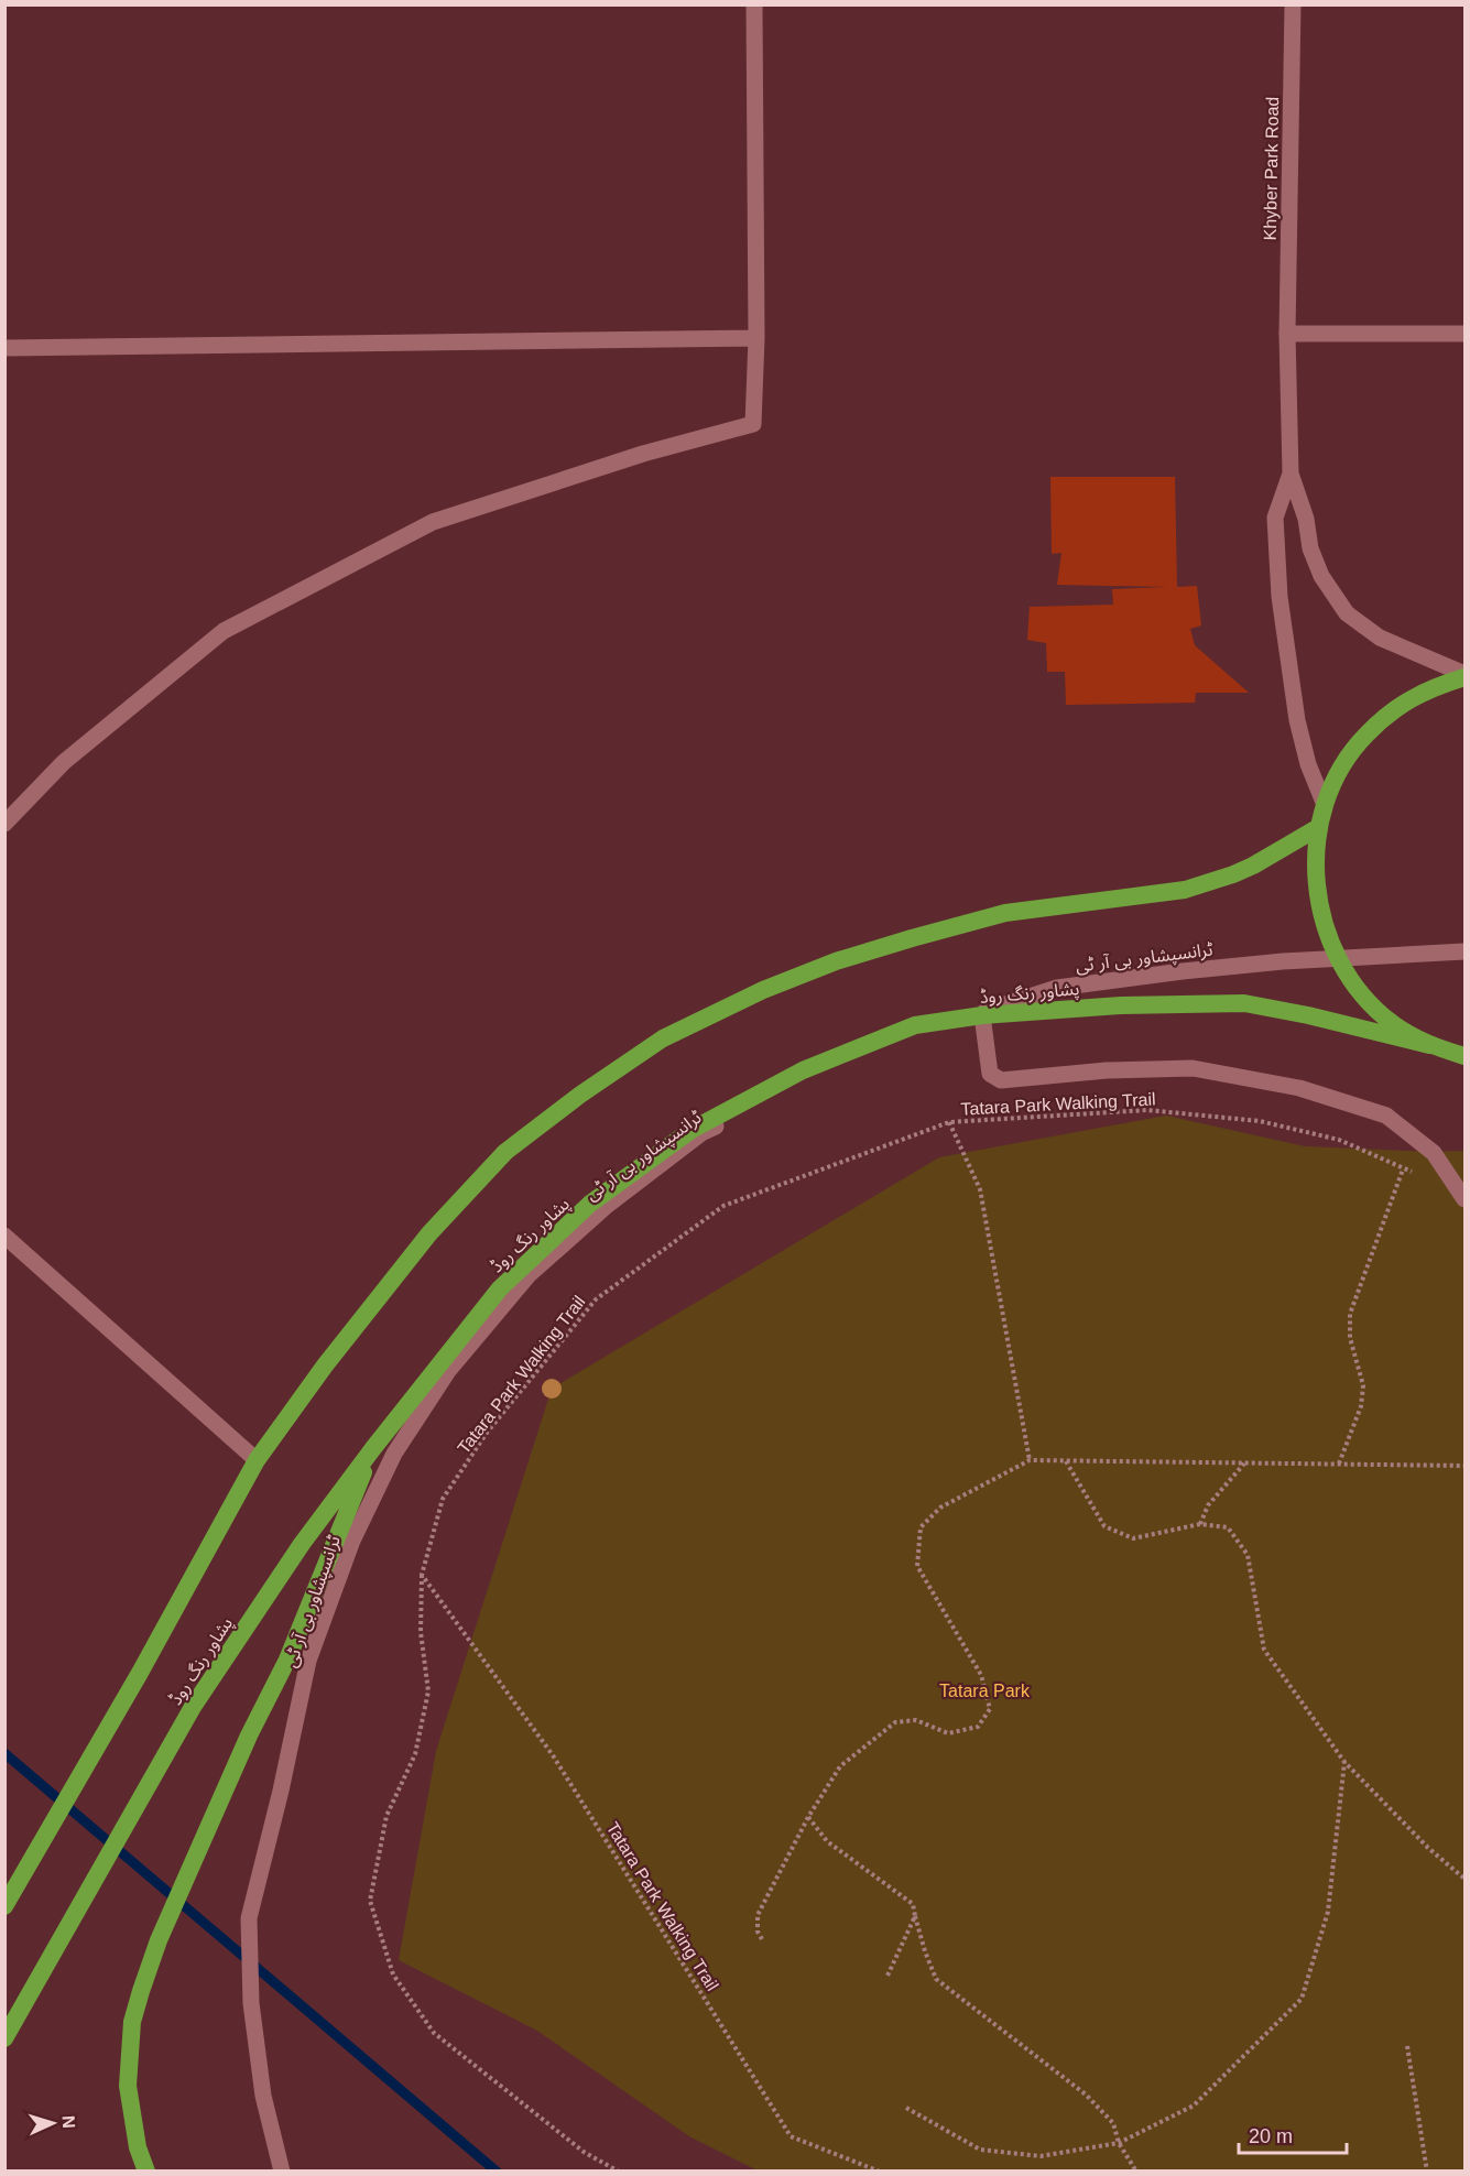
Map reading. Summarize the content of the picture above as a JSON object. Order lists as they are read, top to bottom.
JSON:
{
  "streets": {
    "highway": ["پشاور رنگ روڈ"],
    "street": ["Khyber Park Road", "ٹرانسپشاور بی آر ٹی"],
    "path": ["Tatara Park Walking Trail"]
  },
  "parks": ["Tatara Park"],
  "scale_bar": "20 m",
  "north": "right"
}
